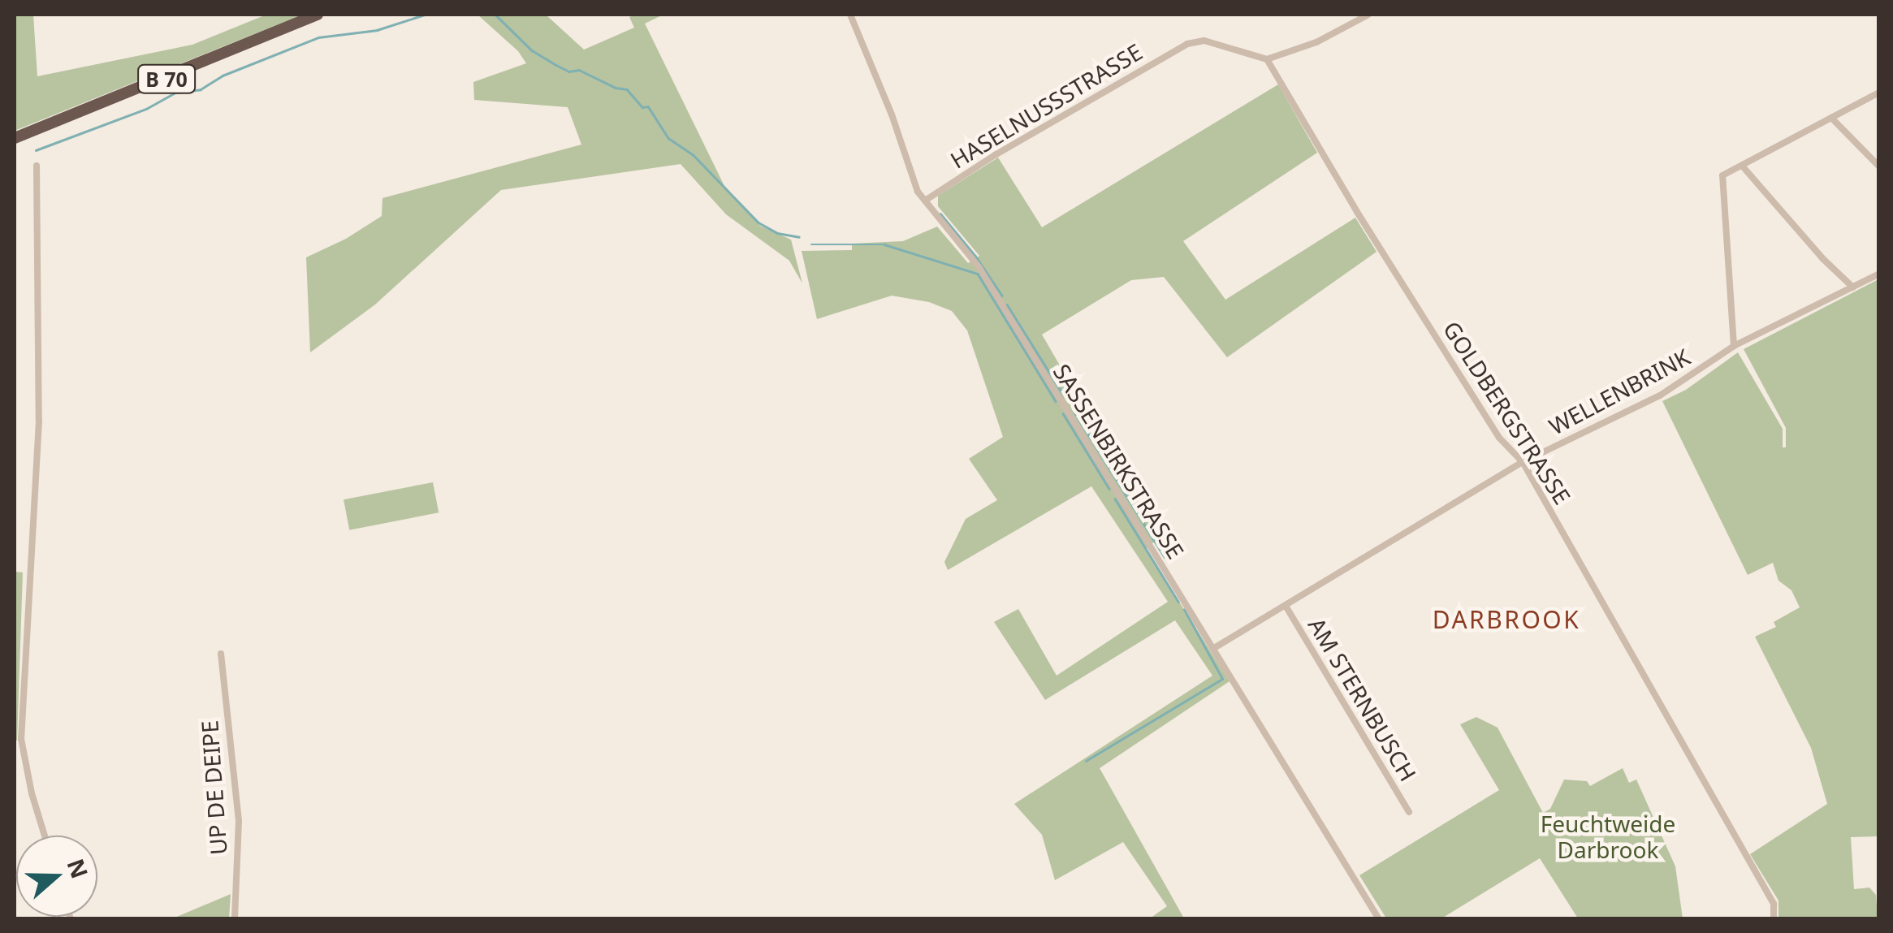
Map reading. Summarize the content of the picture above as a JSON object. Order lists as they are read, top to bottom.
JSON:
{
  "streets": {
    "highway": ["B 70"],
    "street": [
      "HASELNUSSSTRASSE",
      "WELLENBRINK",
      "GOLDBERGSTRASSE",
      "SASSENBIRKSTRASSE",
      "AM STERNBUSCH",
      "UP DE DEIPE"
    ]
  },
  "crossings": [
    ["HASELNUSSSTRASSE", "GOLDBERGSTRASSE"],
    ["HASELNUSSSTRASSE", "SASSENBIRKSTRASSE"],
    ["WELLENBRINK", "GOLDBERGSTRASSE"],
    ["WELLENBRINK", "SASSENBIRKSTRASSE"],
    ["WELLENBRINK", "AM STERNBUSCH"]
  ],
  "districts": ["DARBROOK"],
  "parks": ["Feuchtweide Darbrook"],
  "north": "right"
}
